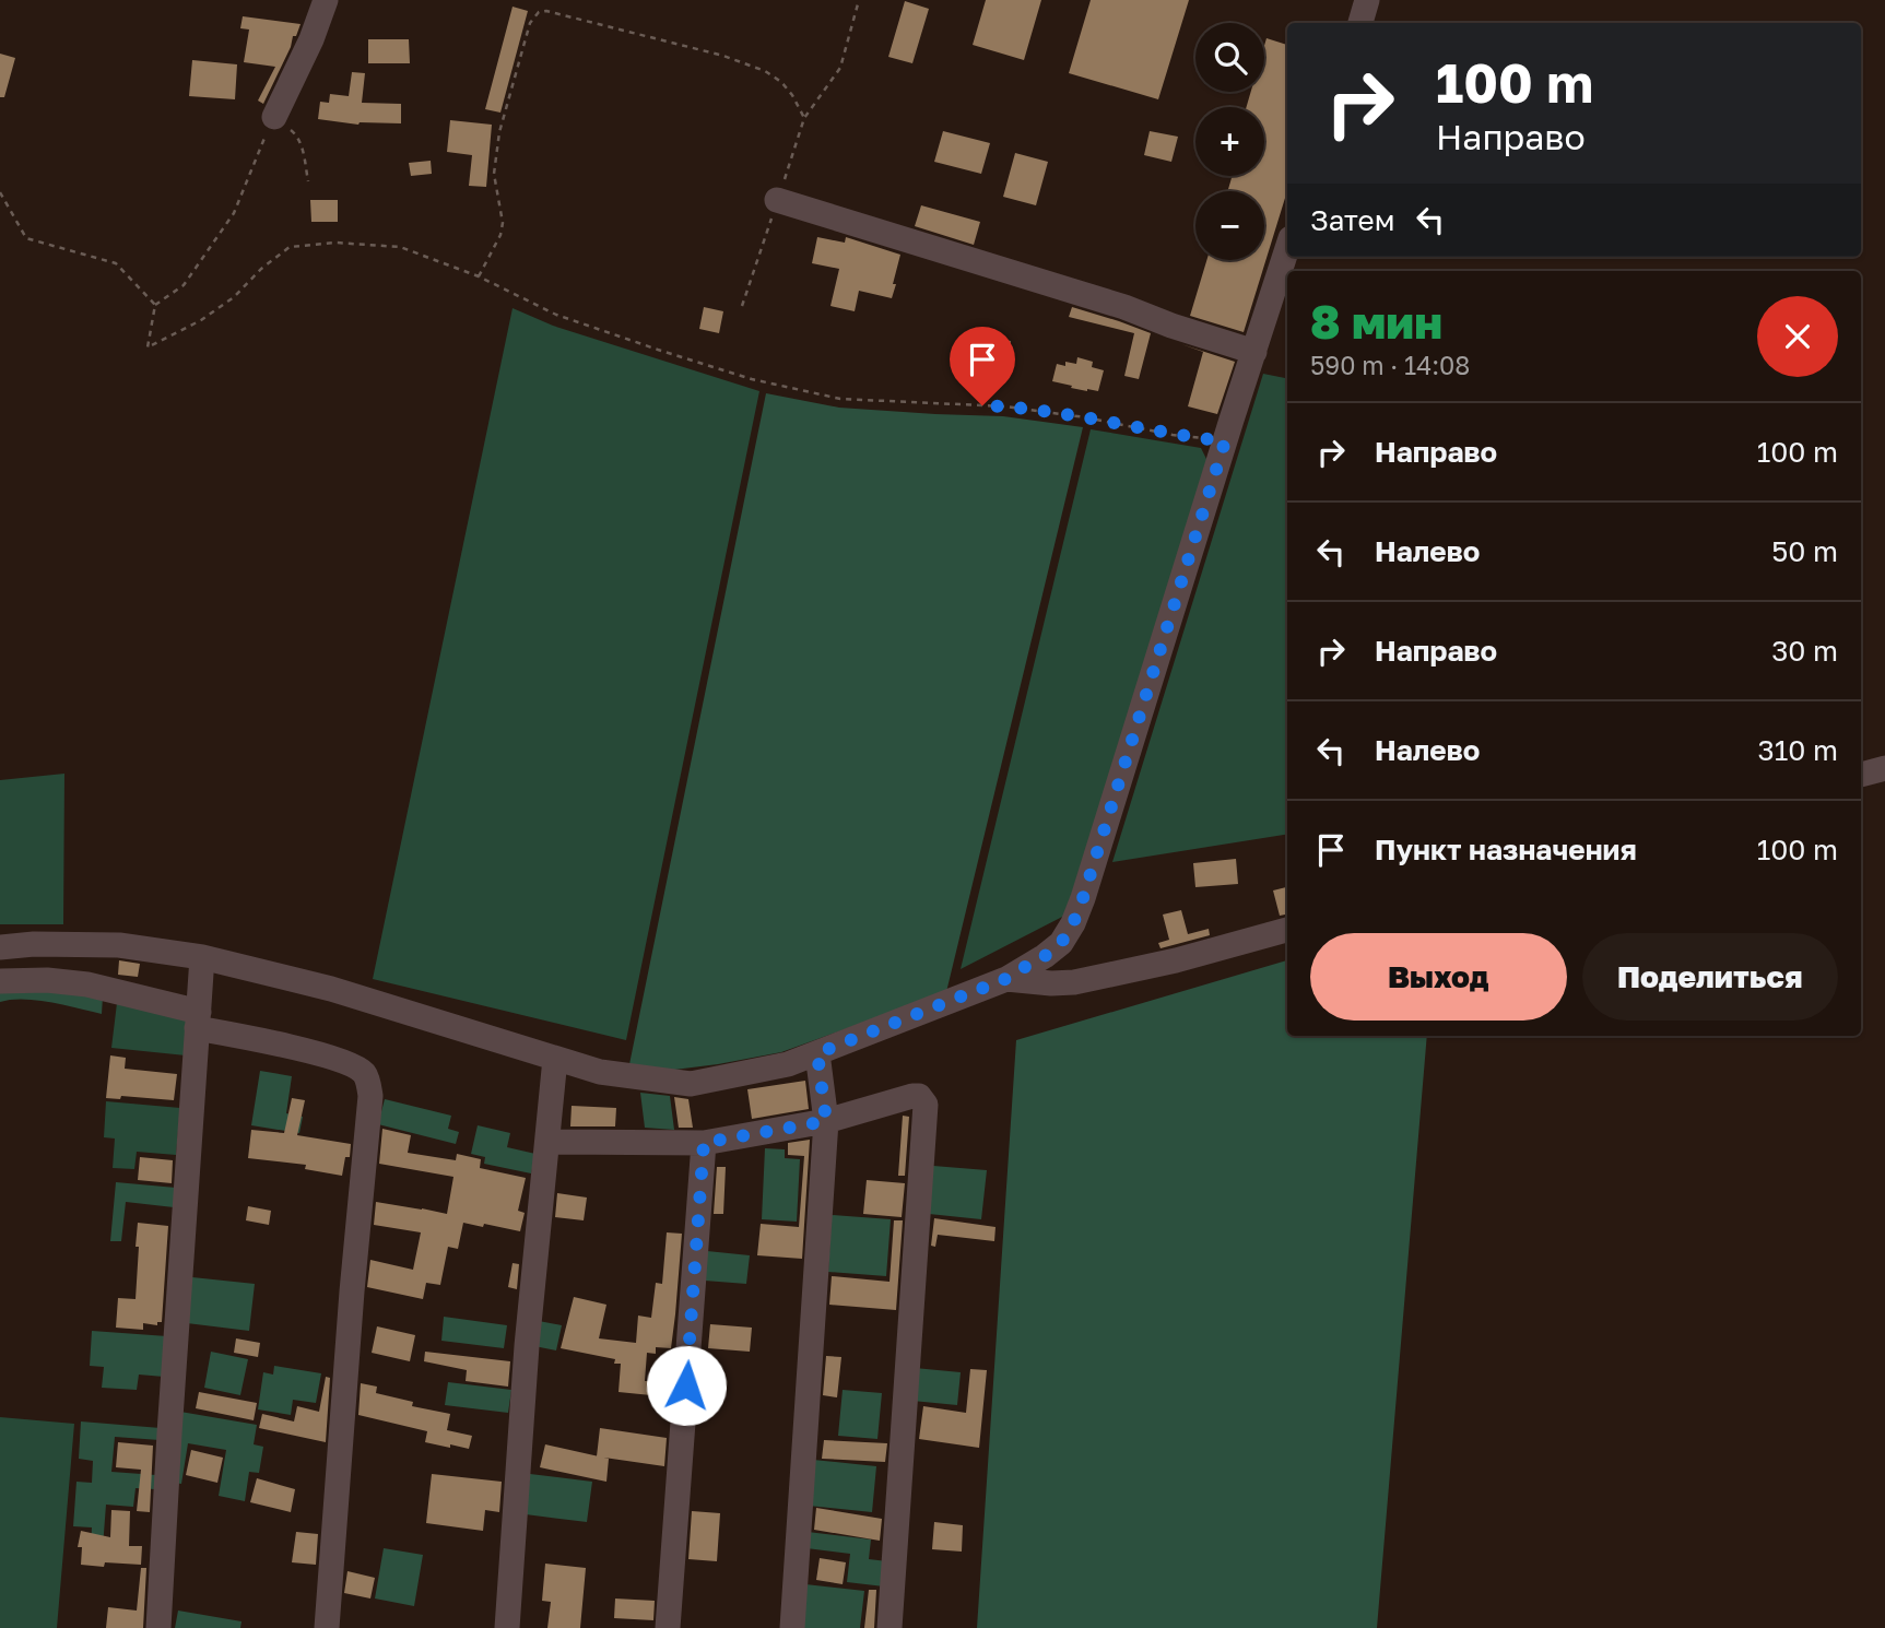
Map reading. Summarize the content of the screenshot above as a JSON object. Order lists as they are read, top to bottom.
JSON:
{
  "page": {
    "map_buttons": ["+", "−"],
    "turn": ["100 m", "Направо"],
    "then": "Затем",
    "heading": ["8 мин", "590 m · 14:08"],
    "list": [
      {
        "name": "Направо",
        "value": "100 m"
      },
      {
        "name": "Налево",
        "value": "50 m"
      },
      {
        "name": "Направо",
        "value": "30 m"
      },
      {
        "name": "Налево",
        "value": "310 m"
      },
      {
        "name": "Пункт назначения",
        "value": "100 m"
      }
    ],
    "buttons": ["Выход", "Поделиться"]
  }
}
